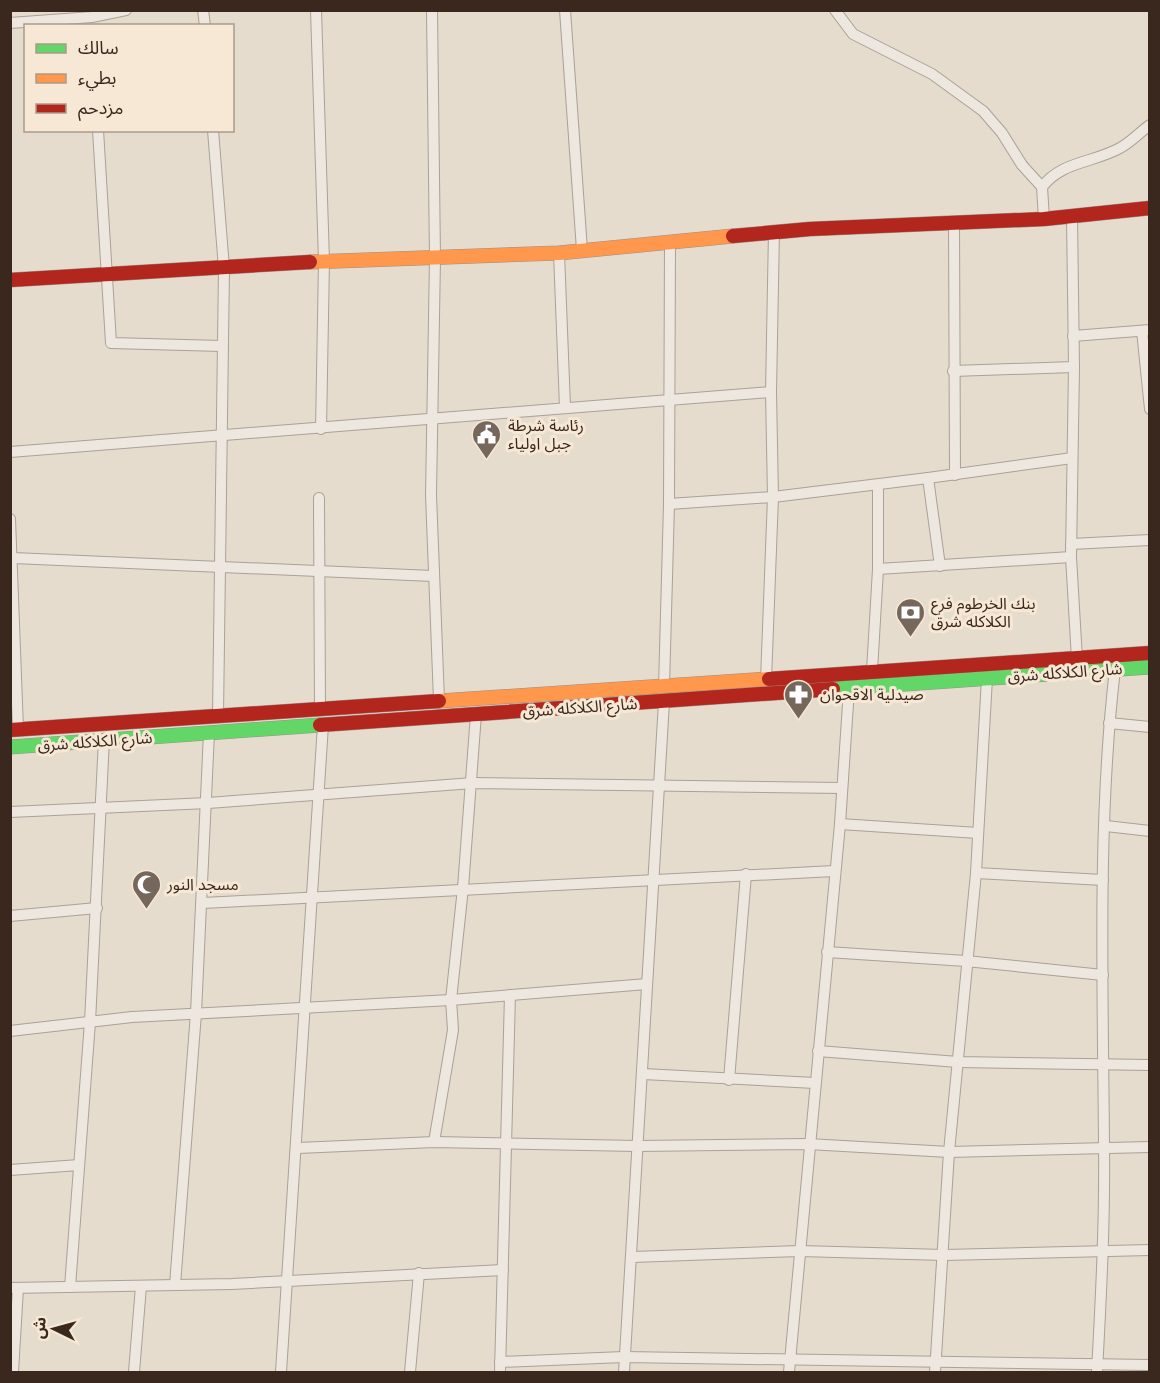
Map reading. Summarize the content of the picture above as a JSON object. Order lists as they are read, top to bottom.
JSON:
{
  "streets": {
    "street": ["شارع الكلاكله شرق"]
  },
  "places": {
    "public building": ["رئاسة شرطة جبل اولياء"],
    "bank": ["بنك الخرطوم فرع الكلاكله شرق"],
    "pharmacy": ["صيدلية الاقحوان"],
    "mosque": ["مسجد النور"]
  },
  "legend": ["سالك", "بطيء", "مزدحم"],
  "north": "left"
}
